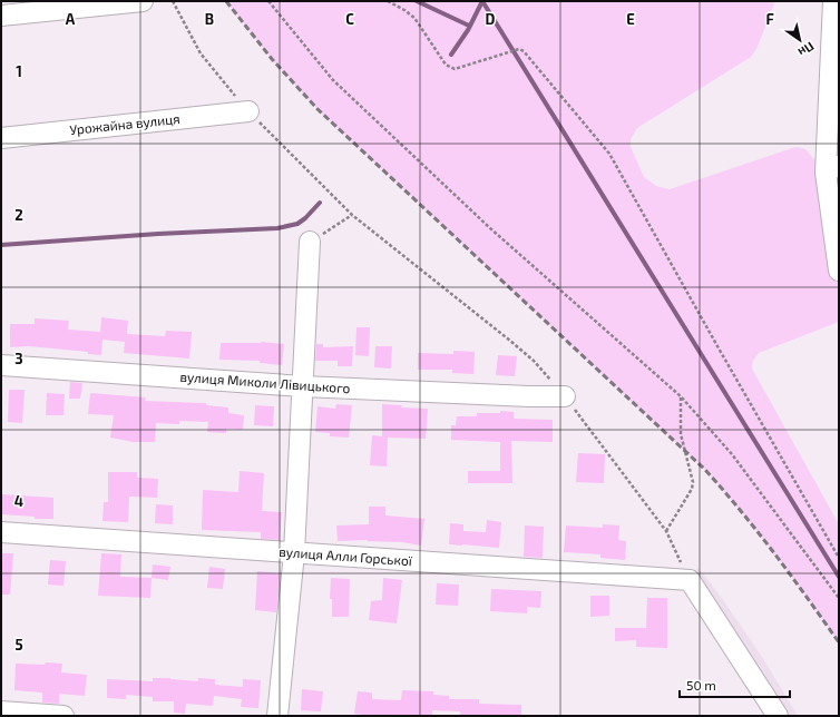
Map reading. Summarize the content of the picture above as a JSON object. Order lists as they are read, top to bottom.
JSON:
{
  "streets": {
    "street": ["Урожайна вулиця", "вулиця Миколи Лівицького", "вулиця Алли Горської"]
  },
  "scale_bar": "50 m",
  "north": "bottom right",
  "grid": {
    "columns": [
      "A",
      "B",
      "C",
      "D",
      "E",
      "F"
    ],
    "rows": [
      "1",
      "2",
      "3",
      "4",
      "5"
    ]
  }
}
